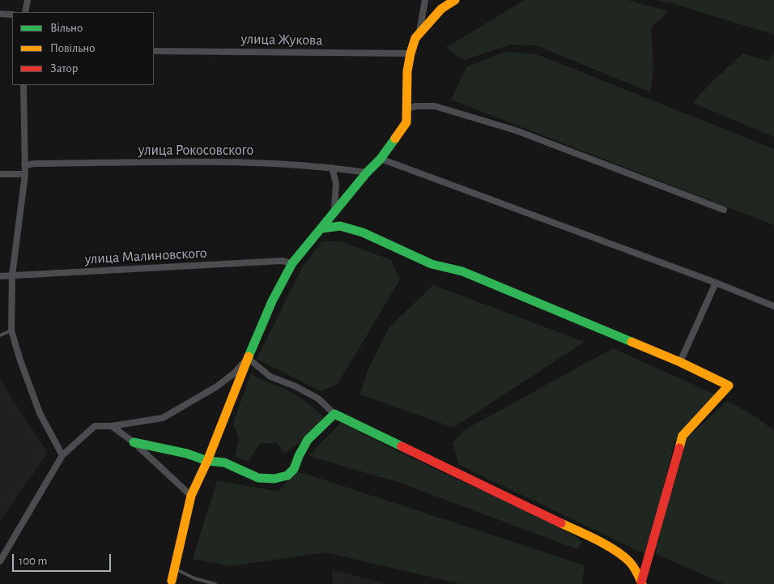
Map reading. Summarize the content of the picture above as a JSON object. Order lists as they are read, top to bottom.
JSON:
{
  "streets": {
    "street": ["улица Жукова", "улица Рокосовского", "улица Малиновского"]
  },
  "legend": ["Вільно", "Повільно", "Затор"],
  "scale_bar": "100 m"
}
